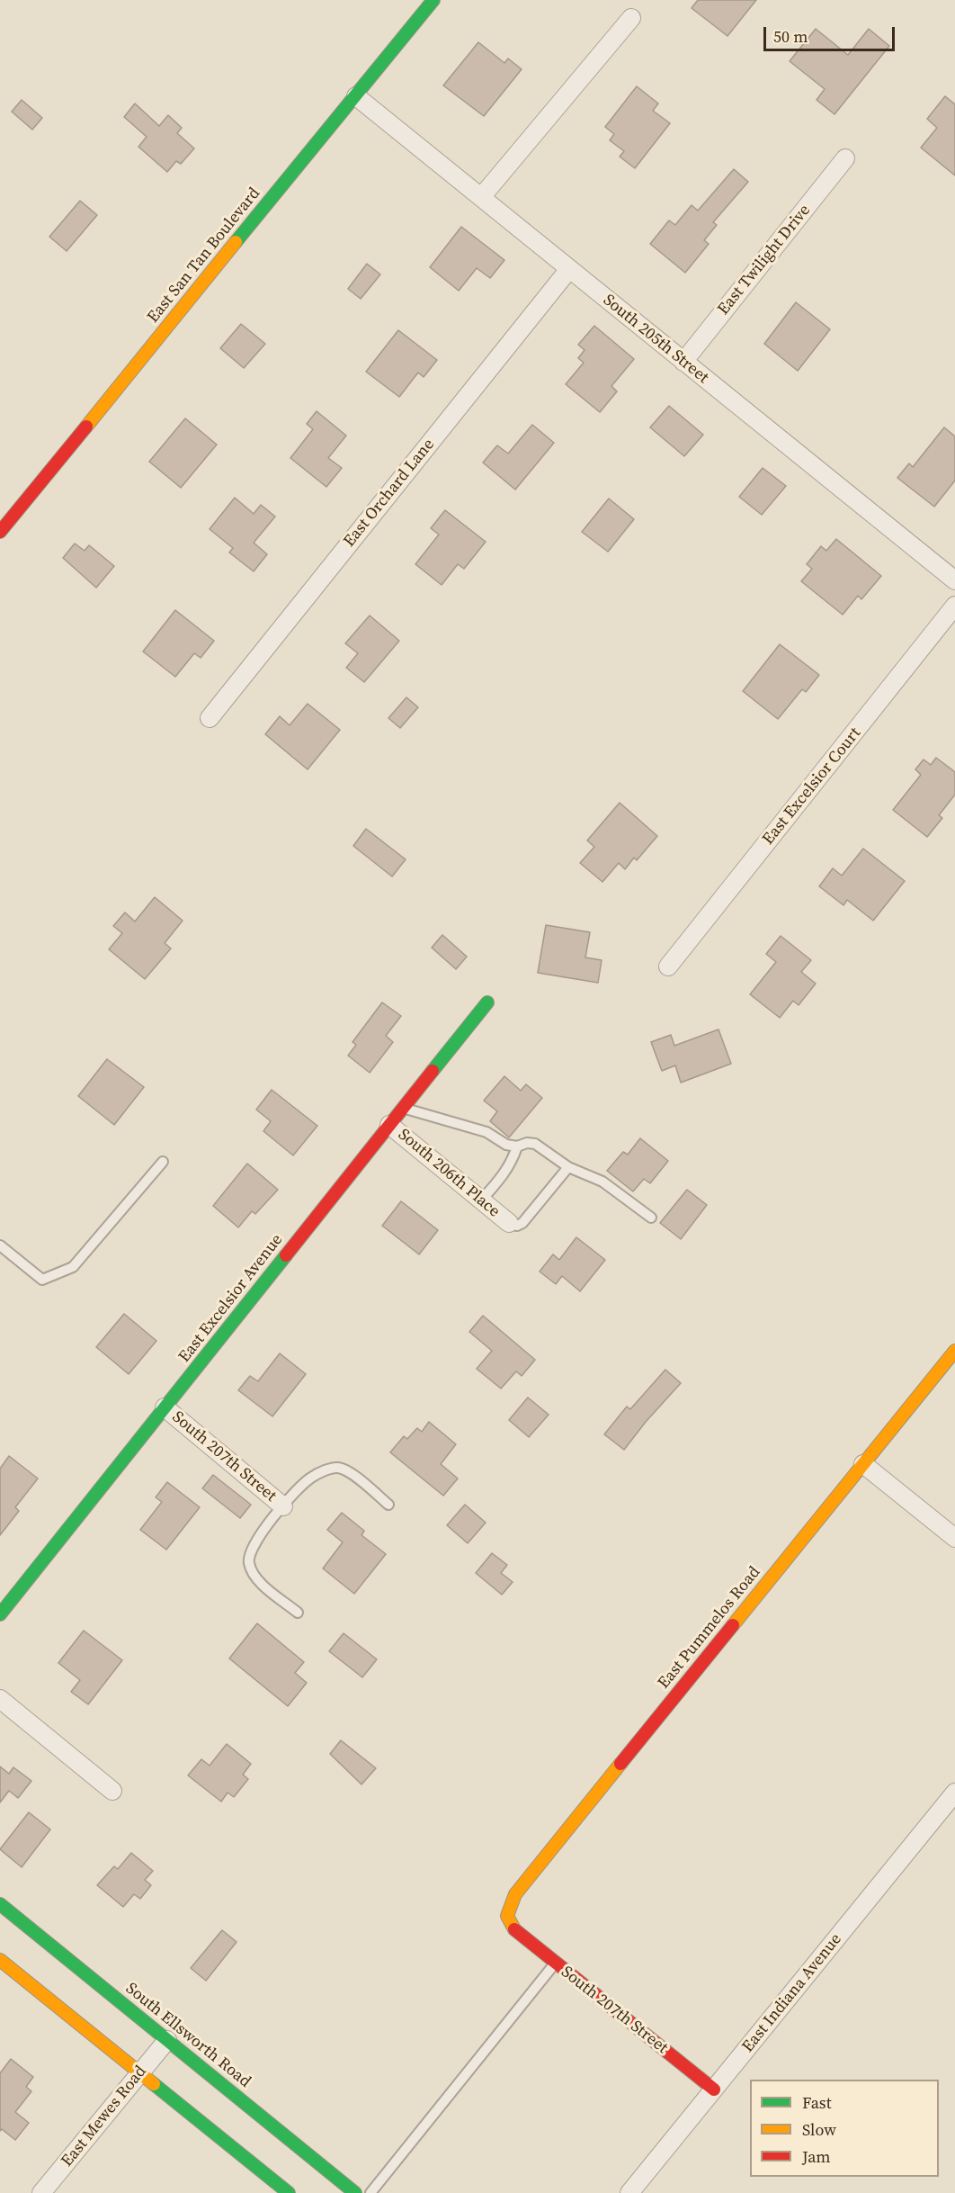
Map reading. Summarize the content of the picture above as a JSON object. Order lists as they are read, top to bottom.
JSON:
{
  "streets": {
    "street": [
      "East San Tan Boulevard",
      "East Twilight Drive",
      "South 205th Street",
      "East Orchard Lane",
      "East Excelsior Court",
      "South 206th Place",
      "East Excelsior Avenue",
      "South 207th Street",
      "East Pummelos Road",
      "East Indiana Avenue",
      "South Ellsworth Road",
      "East Mewes Road"
    ]
  },
  "crossings": [
    ["East San Tan Boulevard", "South 205th Street"],
    ["East Twilight Drive", "South 205th Street"],
    ["South 205th Street", "East Orchard Lane"],
    ["South 206th Place", "East Excelsior Avenue"],
    ["East Excelsior Avenue", "South 207th Street"],
    ["South 207th Street", "East Pummelos Road"],
    ["South 207th Street", "East Indiana Avenue"],
    ["South Ellsworth Road", "East Mewes Road"]
  ],
  "legend": ["Fast", "Slow", "Jam"],
  "scale_bar": "50 m"
}
